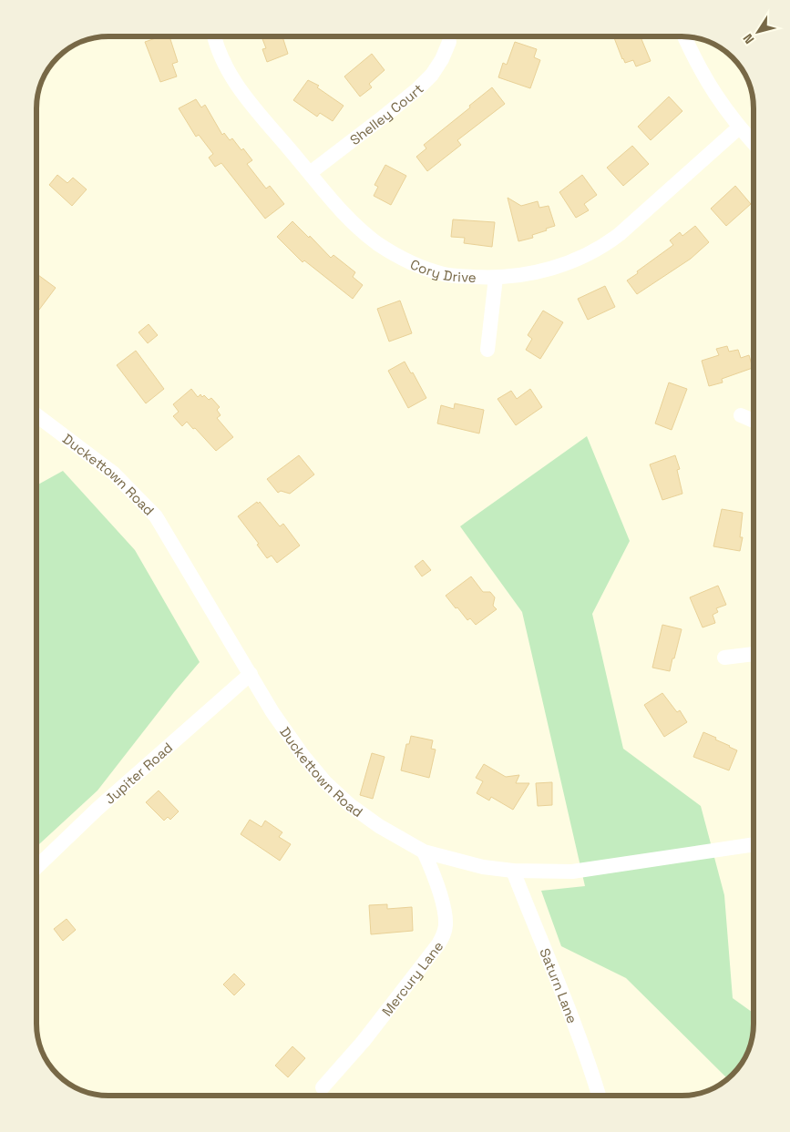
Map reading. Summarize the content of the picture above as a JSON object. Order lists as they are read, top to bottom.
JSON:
{
  "streets": {
    "street": [
      "Shelley Court",
      "Cory Drive",
      "Duckettown Road",
      "Jupiter Road",
      "Mercury Lane",
      "Saturn Lane"
    ]
  },
  "crossings": [
    ["Shelley Court", "Cory Drive"],
    ["Duckettown Road", "Jupiter Road"],
    ["Duckettown Road", "Mercury Lane"],
    ["Duckettown Road", "Saturn Lane"]
  ],
  "north": "bottom left"
}
